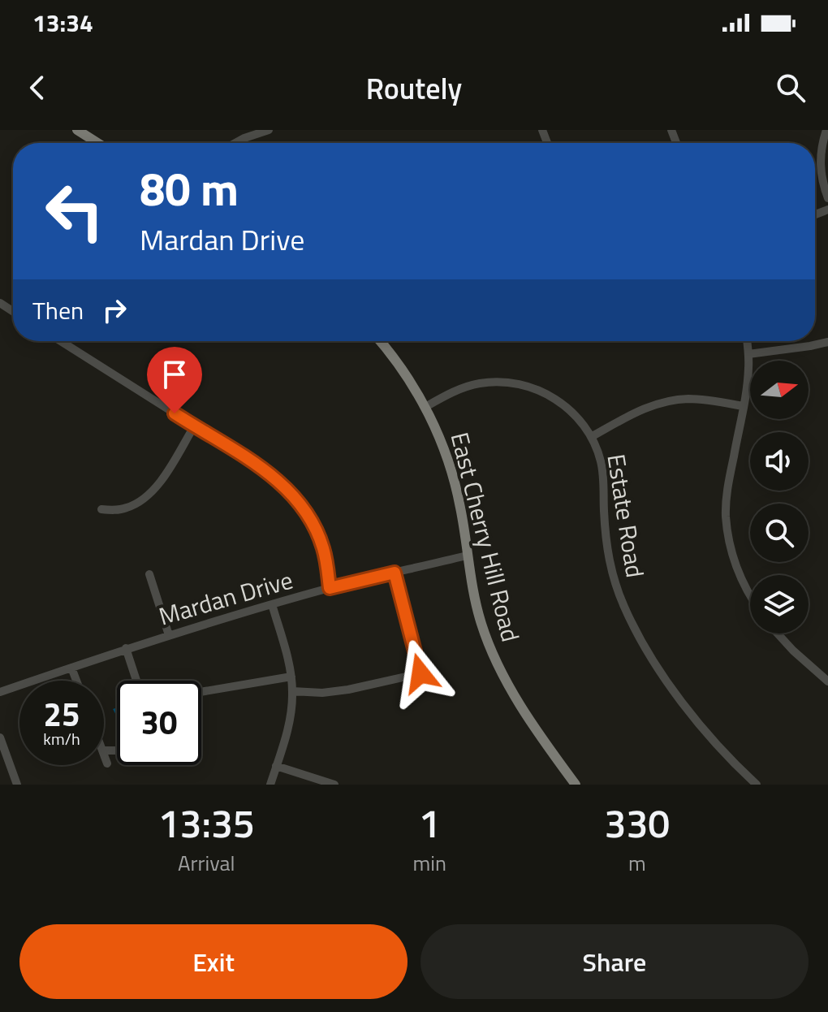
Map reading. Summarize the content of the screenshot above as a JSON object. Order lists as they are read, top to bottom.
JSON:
{
  "streets": {
    "main road": ["East Cherry Hill Road"],
    "street": ["Estate Road", "Mardan Drive"]
  },
  "crossings": [
    ["Estate Road", "East Cherry Hill Road"],
    ["East Cherry Hill Road", "Mardan Drive"]
  ],
  "north": "right",
  "page": {
    "status": "13:34",
    "header": "Routely",
    "turn": ["80 m", "Mardan Drive"],
    "then": "Then",
    "speed": "25 km/h",
    "limit": "30",
    "eta": [
      "13:35",
      "Arrival",
      "1",
      "min",
      "330",
      "m"
    ],
    "buttons": ["Exit", "Share"]
  }
}
